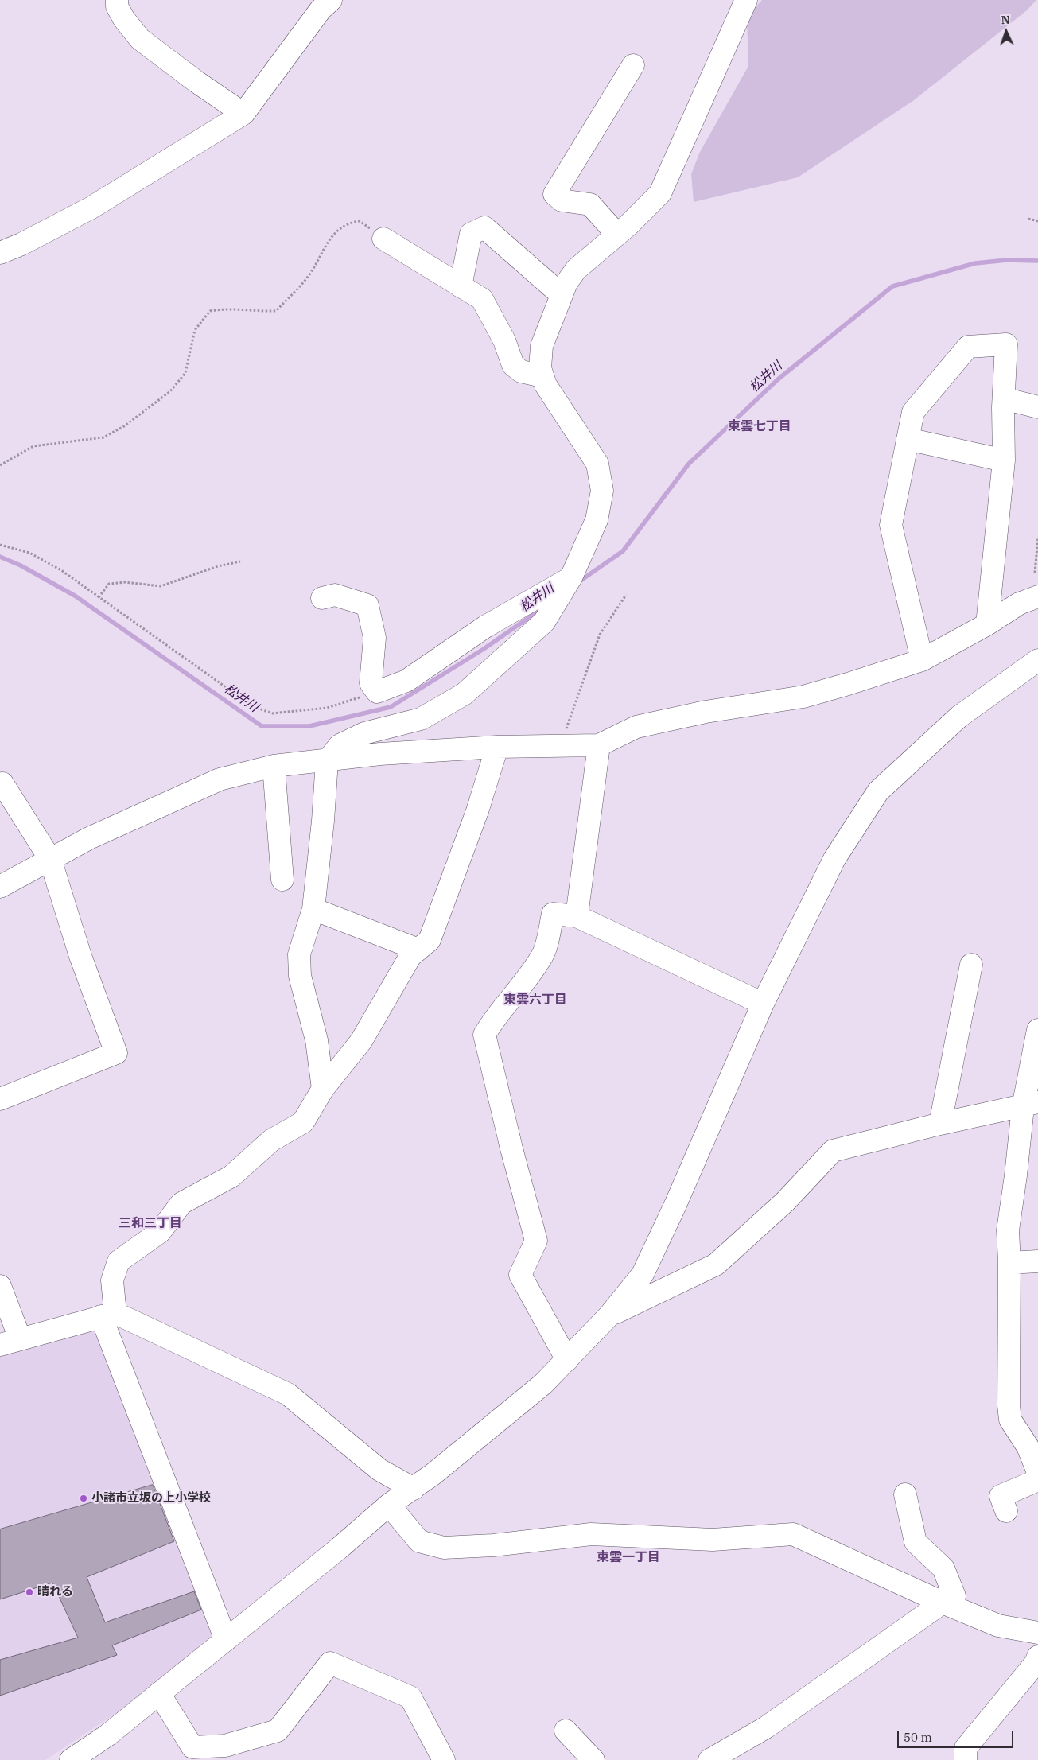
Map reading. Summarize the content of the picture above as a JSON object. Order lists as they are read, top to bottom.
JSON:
{
  "districts": [
    "東雲七丁目",
    "東雲六丁目",
    "三和三丁目",
    "東雲一丁目"
  ],
  "water": ["松井川"],
  "places": ["小諸市立坂の上小学校", "晴れる"],
  "scale_bar": "50 m",
  "north": "top"
}
